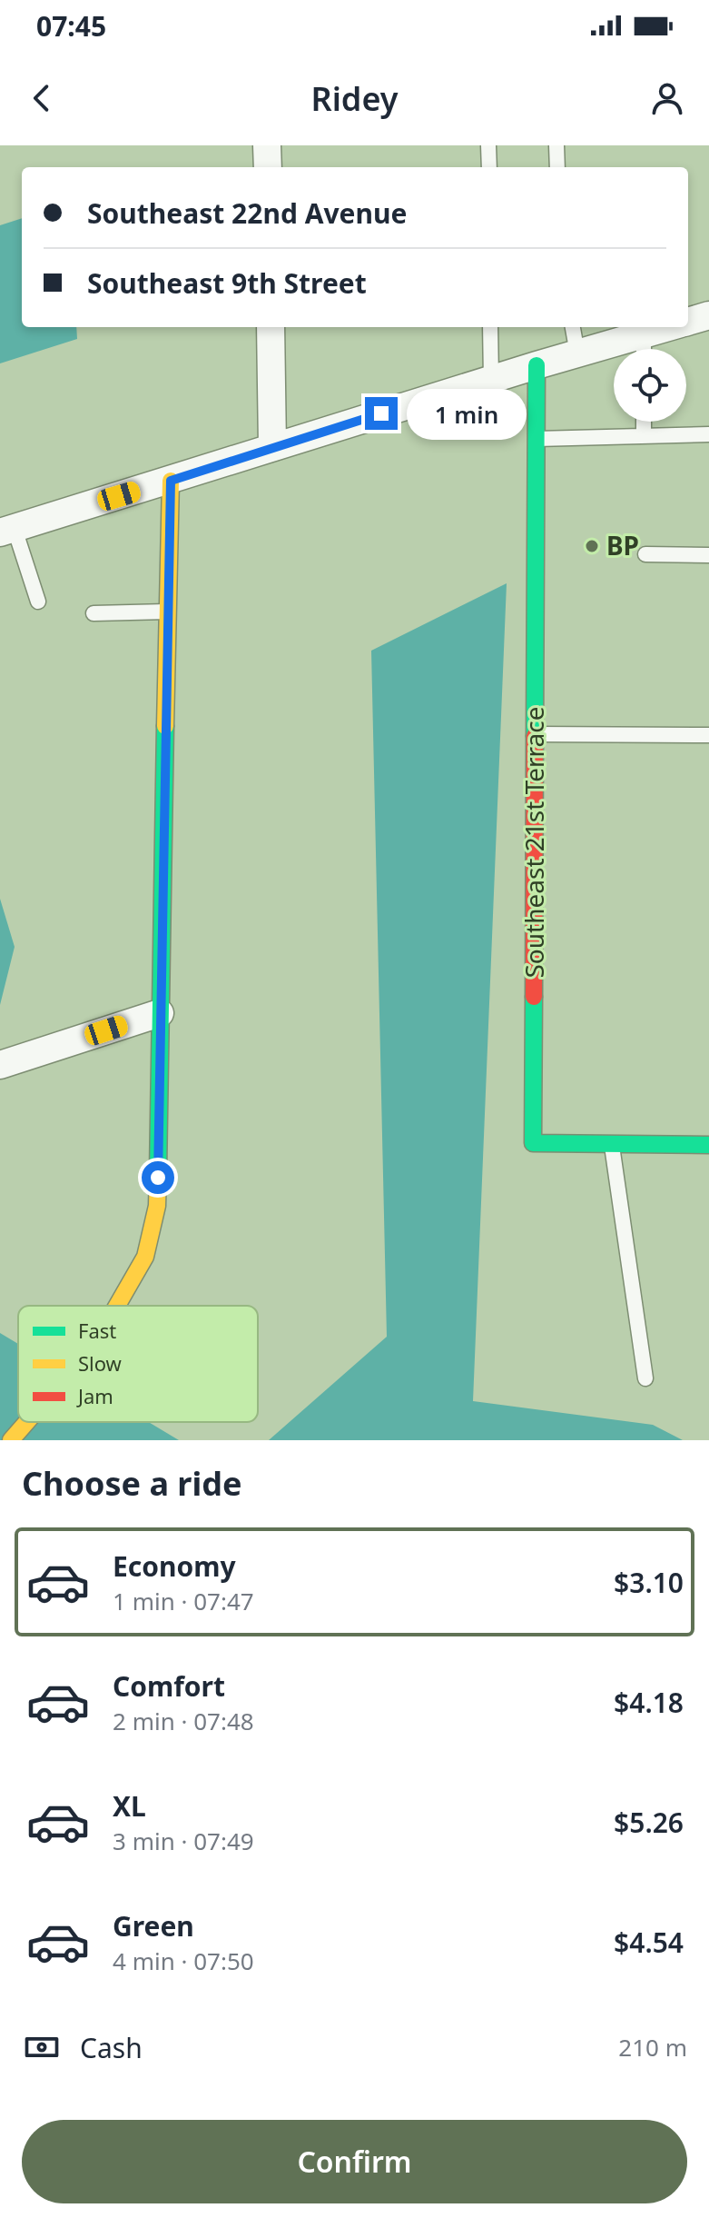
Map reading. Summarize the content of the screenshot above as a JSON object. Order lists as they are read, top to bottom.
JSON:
{
  "streets": {
    "street": ["Southeast 21st Terrace"]
  },
  "places": ["BP"],
  "legend": ["Fast", "Slow", "Jam"],
  "page": {
    "status": "07:45",
    "header": "Ridey",
    "banner": ["Southeast 22nd Avenue", "Southeast 9th Street"],
    "bubble": "1 min",
    "heading": "Choose a ride",
    "list": [
      {
        "name": "Economy",
        "note": "1 min · 07:47",
        "value": "$3.10"
      },
      {
        "name": "Comfort",
        "note": "2 min · 07:48",
        "value": "$4.18"
      },
      {
        "name": "XL",
        "note": "3 min · 07:49",
        "value": "$5.26"
      },
      {
        "name": "Green",
        "note": "4 min · 07:50",
        "value": "$4.54"
      }
    ],
    "pay": ["Cash", "210 m"],
    "buttons": "Confirm"
  }
}
